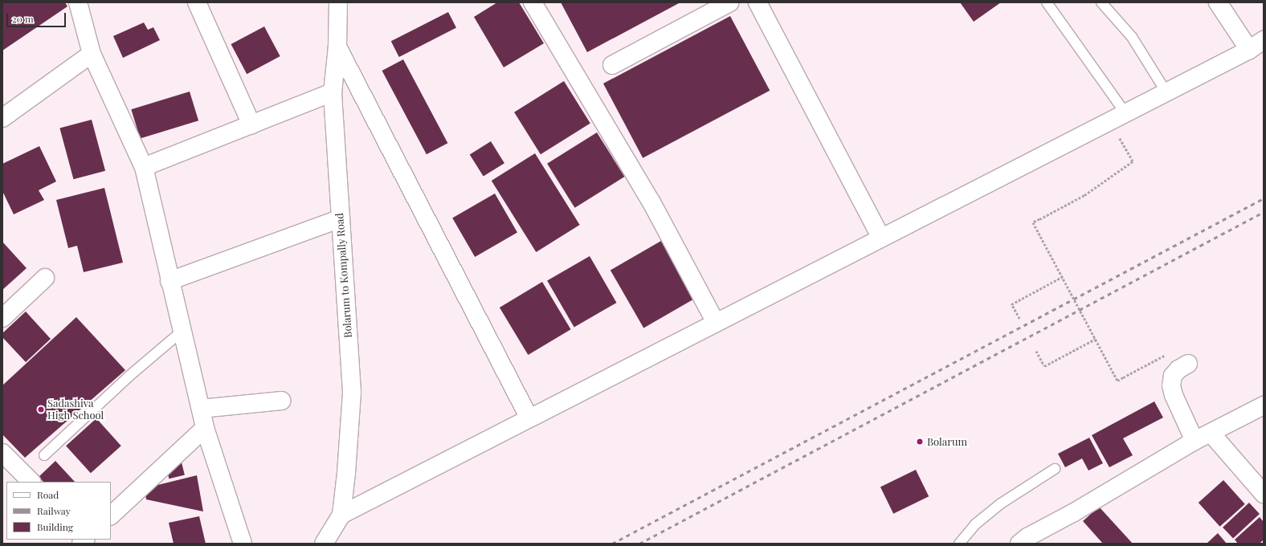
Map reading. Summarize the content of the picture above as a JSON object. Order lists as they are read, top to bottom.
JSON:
{
  "streets": {
    "street": ["Bolarum to Kompally Road"]
  },
  "places": ["Sadashiva High School", "Bolarum"],
  "legend": ["Road", "Railway", "Building"],
  "scale_bar": "20 m"
}
